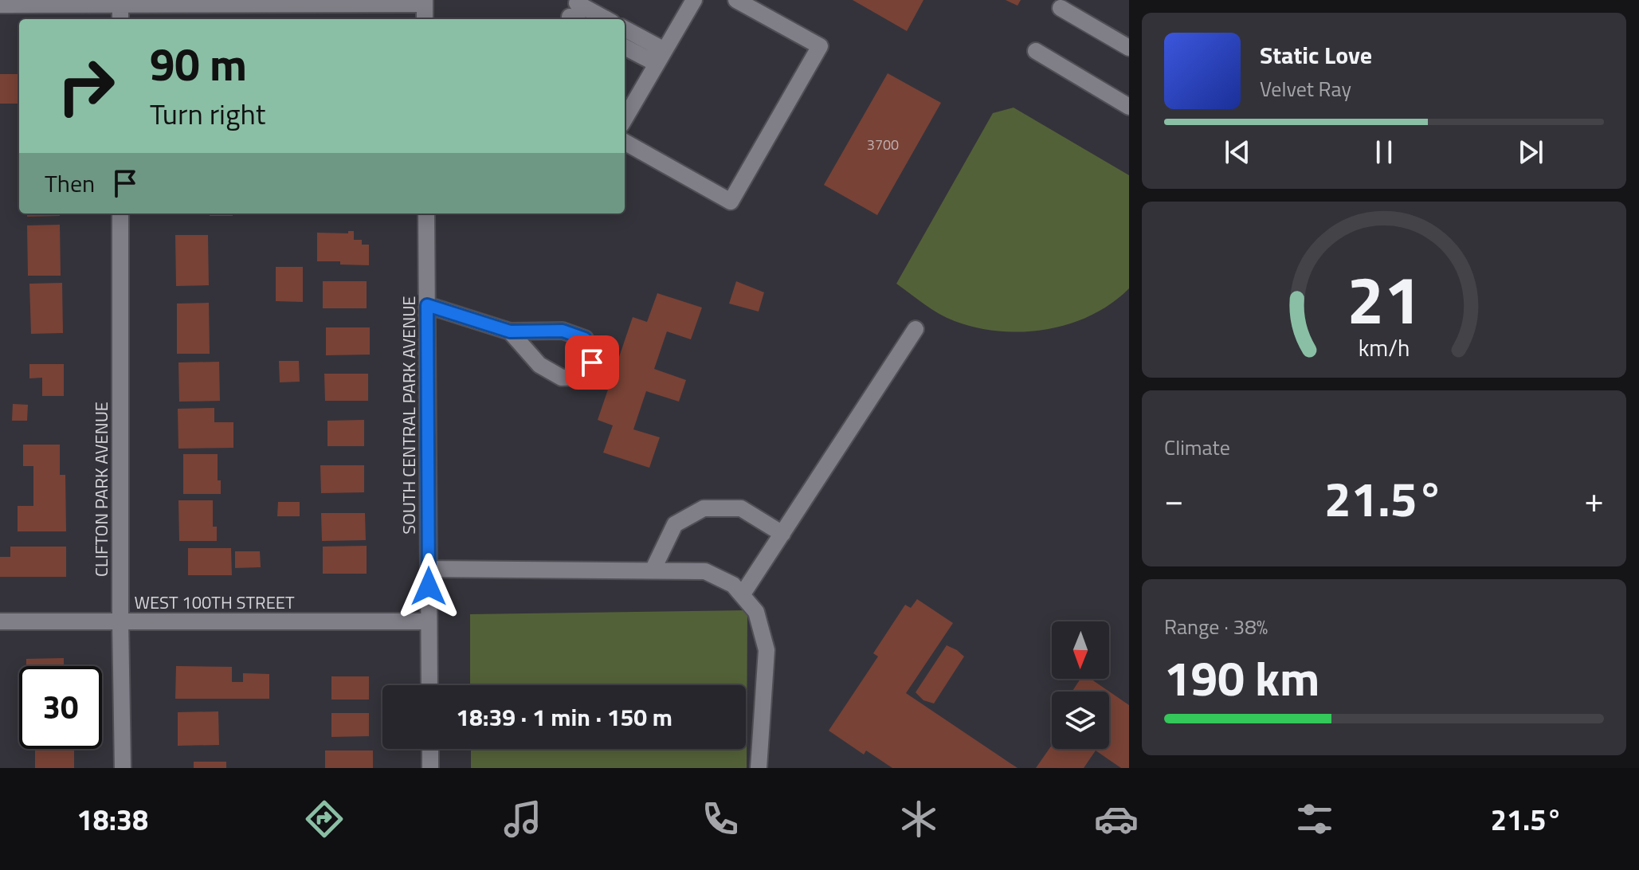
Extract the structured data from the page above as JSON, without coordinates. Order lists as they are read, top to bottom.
{
  "streets": {
    "street": ["SOUTH CENTRAL PARK AVENUE", "CLIFTON PARK AVENUE", "WEST 100TH STREET"]
  },
  "crossings": [
    ["SOUTH CENTRAL PARK AVENUE", "WEST 100TH STREET"],
    ["CLIFTON PARK AVENUE", "WEST 100TH STREET"]
  ],
  "house_numbers": ["3700"],
  "north": "bottom",
  "page": {
    "turn": ["90 m", "Turn right"],
    "song": ["Static Love", "Velvet Ray"],
    "then": "Then",
    "tile": [
      "Climate",
      ["Range · 38%", "190 km"]
    ],
    "heat": ["−", "21.5°", "+"],
    "limit": "30",
    "trip": "18:39 · 1 min · 150 m",
    "tabs": ["18:38", "21.5°"],
    "gauge": ["21", "km/h"]
  }
}
